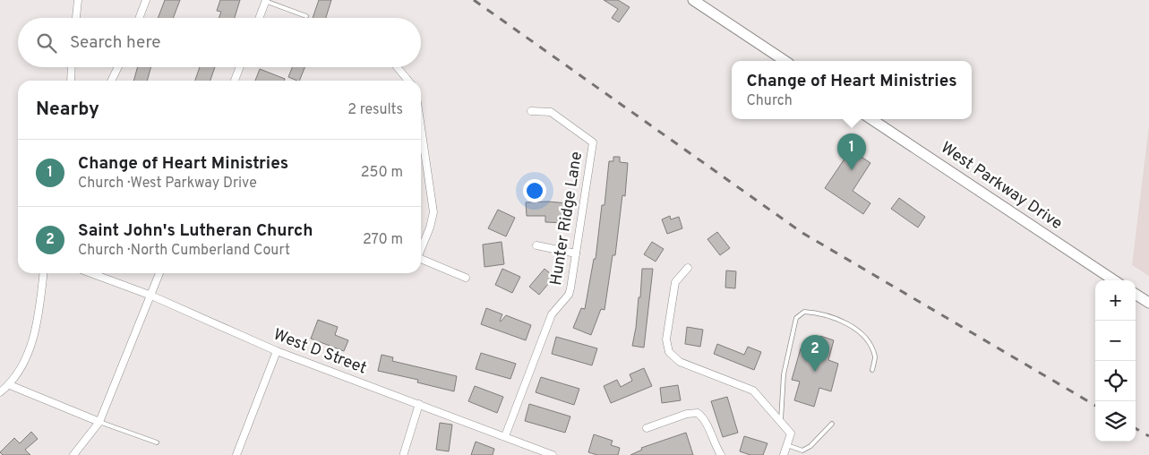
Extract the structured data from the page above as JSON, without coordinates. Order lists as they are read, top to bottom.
{
  "streets": {
    "main road": ["West Parkway Drive"],
    "street": ["Hunter Ridge Lane", "West D Street"]
  },
  "crossings": [
    ["Hunter Ridge Lane", "West D Street"]
  ],
  "page": {
    "search": "Search here",
    "popup": ["Change of Heart Ministries", "Church"],
    "heading": ["Nearby", "2 results"],
    "pins": ["1", "2"],
    "list": [
      {
        "mark": "1",
        "name": "Change of Heart Ministries",
        "note": "Church · West Parkway Drive",
        "value": "250 m"
      },
      {
        "mark": "2",
        "name": "Saint John's Lutheran Church",
        "note": "Church · North Cumberland Court",
        "value": "270 m"
      }
    ],
    "map_buttons": ["+", "−"]
  }
}
